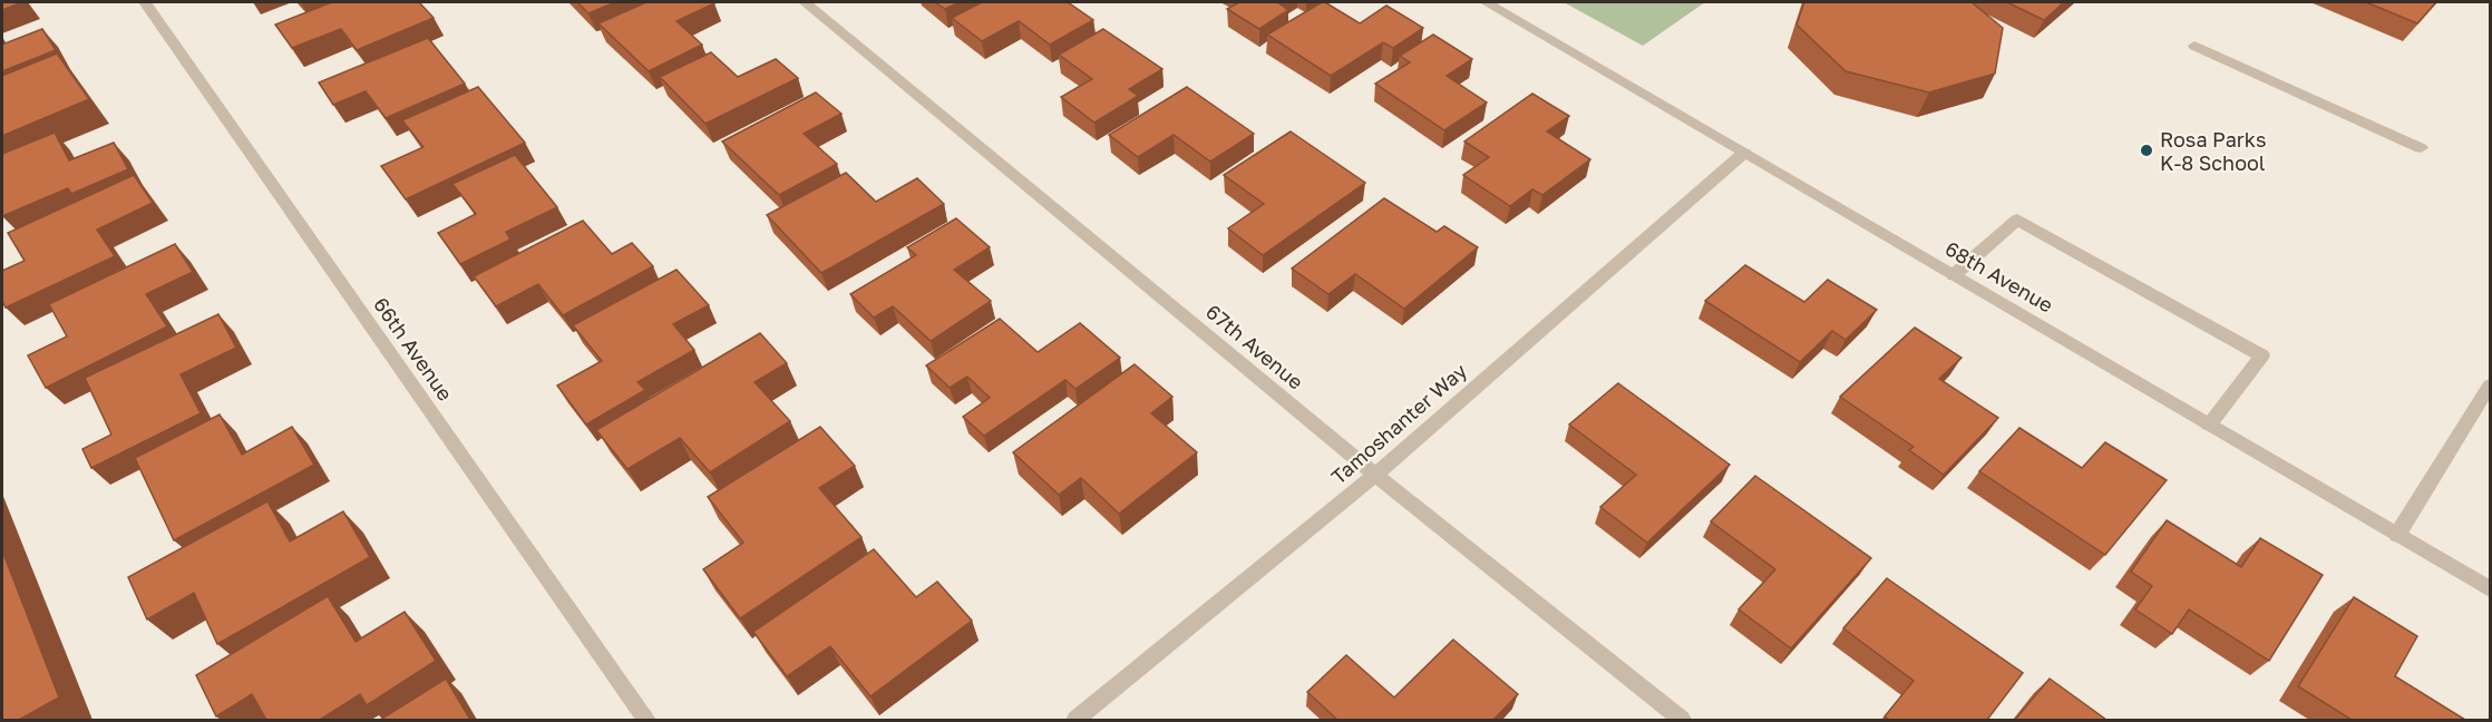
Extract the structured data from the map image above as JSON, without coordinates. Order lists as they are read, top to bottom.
{
  "streets": {
    "street": [
      "68th Avenue",
      "67th Avenue",
      "66th Avenue",
      "Tamoshanter Way"
    ]
  },
  "crossings": [
    ["68th Avenue", "Tamoshanter Way"],
    ["67th Avenue", "Tamoshanter Way"]
  ],
  "places": ["Rosa Parks K-8 School"]
}
